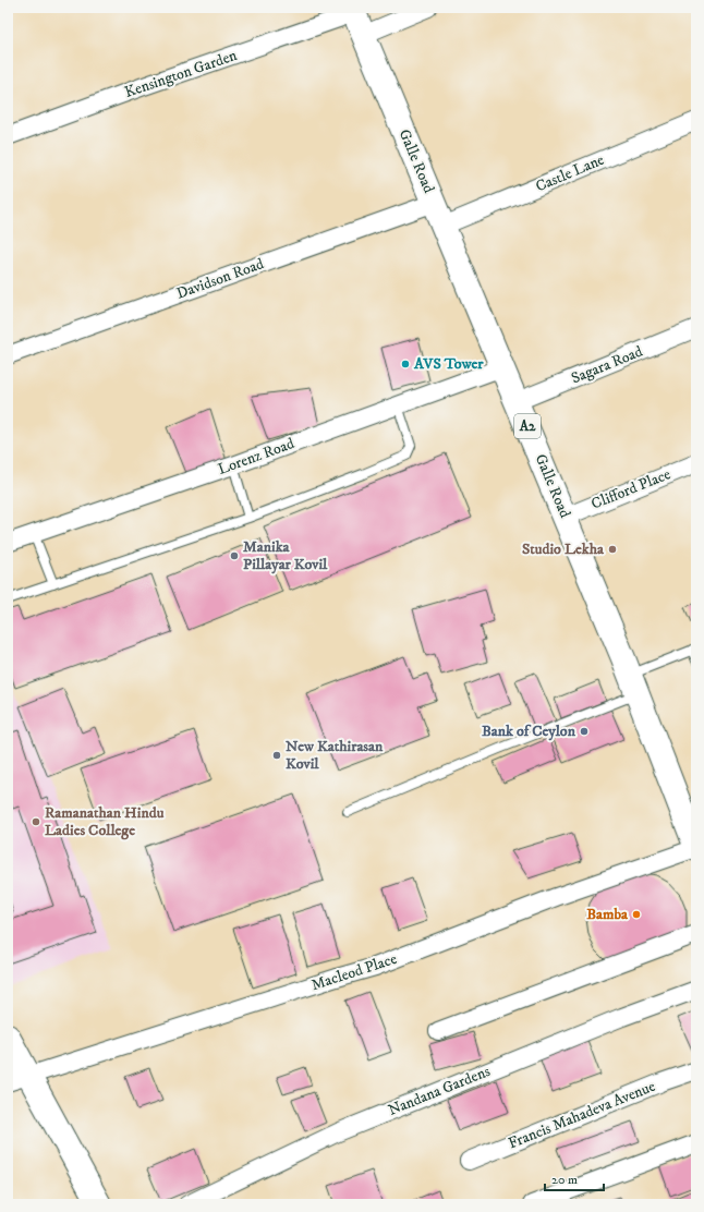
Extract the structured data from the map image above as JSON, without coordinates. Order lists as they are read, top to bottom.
{
  "streets": {
    "highway": ["Galle Road", "A2"],
    "street": [
      "Kensington Garden",
      "Castle Lane",
      "Davidson Road",
      "Sagara Road",
      "Lorenz Road",
      "Clifford Place",
      "Macleod Place",
      "Nandana Gardens",
      "Francis Mahadeva Avenue"
    ]
  },
  "crossings": [
    ["Kensington Garden", "Galle Road"],
    ["Galle Road", "Castle Lane"],
    ["Galle Road", "Davidson Road"],
    ["Galle Road", "Sagara Road"],
    ["Galle Road", "Lorenz Road"],
    ["Galle Road", "Clifford Place"],
    ["Galle Road", "Macleod Place"]
  ],
  "places": [
    "AVS Tower",
    "Studio Lekha",
    "Manika Pillayar Kovil",
    "Bank of Ceylon",
    "New Kathirasan Kovil",
    "Ramanathan Hindu Ladies College",
    "Bamba"
  ],
  "scale_bar": "20 m"
}
